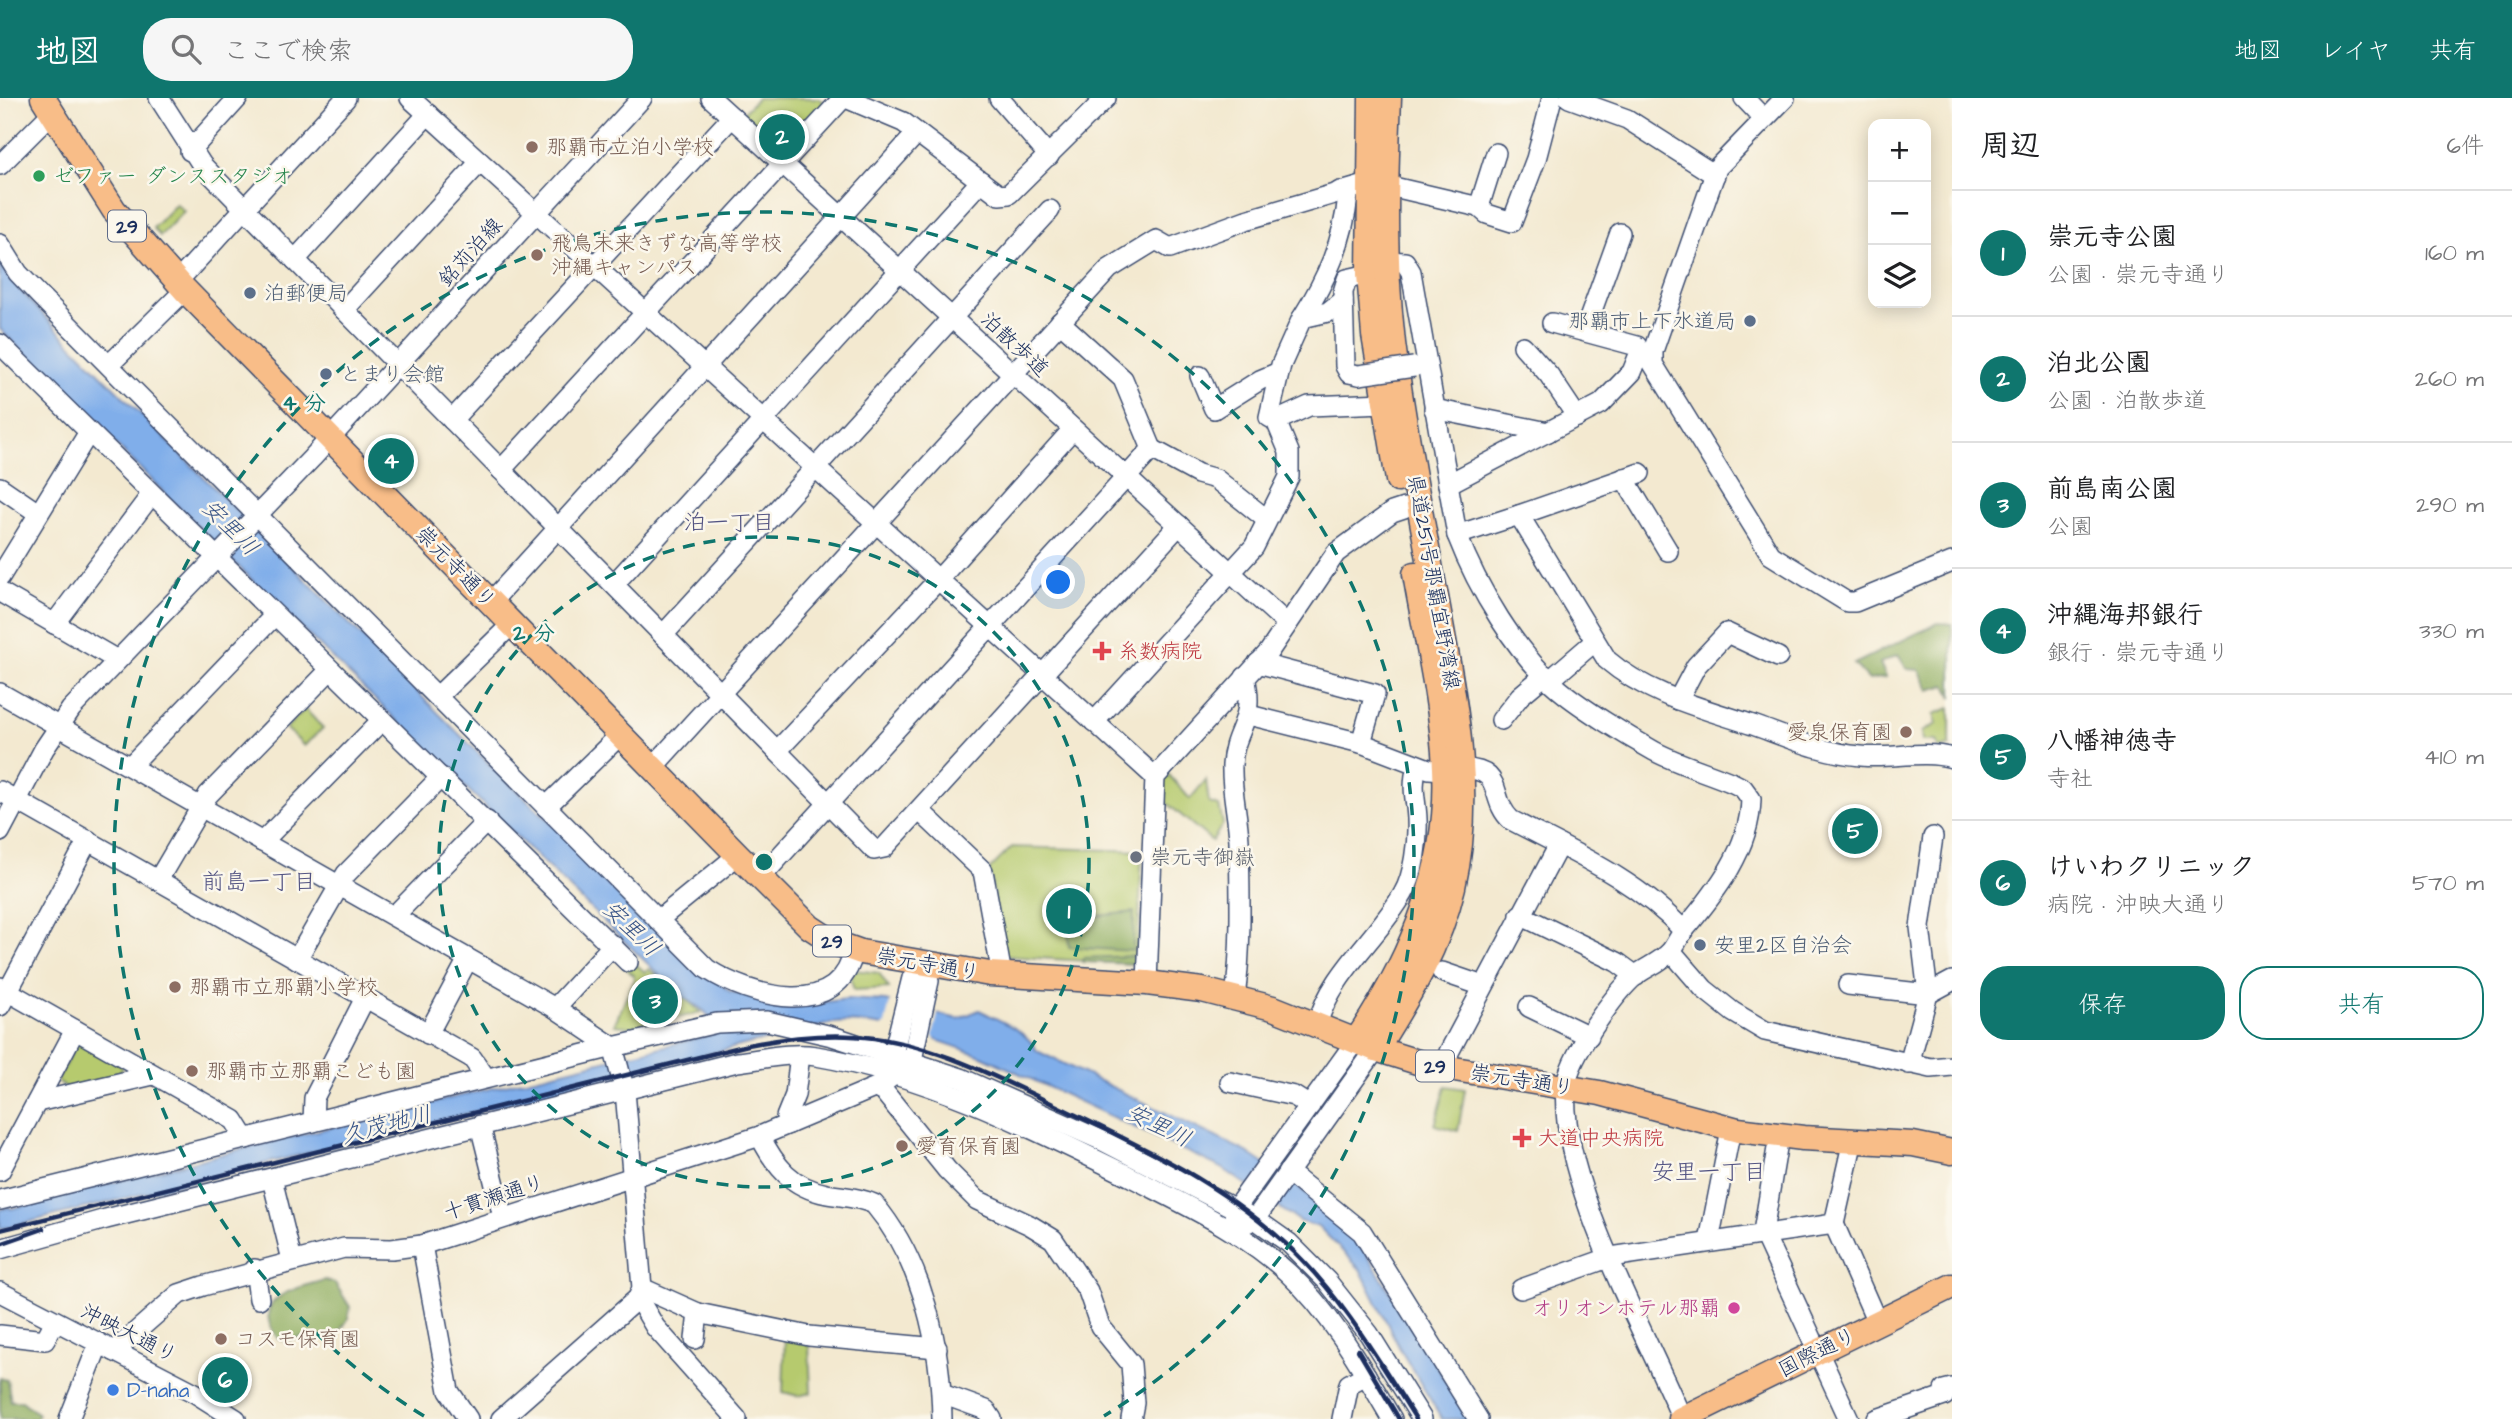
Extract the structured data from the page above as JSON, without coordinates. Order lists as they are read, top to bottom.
{
  "streets": {
    "main road": [
      "29",
      "崇元寺通り",
      "県道251号那覇宜野湾線",
      "国際通り"
    ],
    "street": [
      "銘苅泊線",
      "泊散歩道",
      "十貫瀬通り",
      "沖映大通り"
    ]
  },
  "crossings": [
    ["銘苅泊線", "崇元寺通り"],
    ["崇元寺通り", "県道251号那覇宜野湾線"],
    ["十貫瀬通り", "沖映大通り"]
  ],
  "districts": ["泊一丁目", "前島一丁目", "安里一丁目"],
  "water": ["安里川", "久茂地川"],
  "places": {
    "other": [
      "那覇市立泊小学校",
      "ゼファー ダンススタジオ",
      "飛鳥未来きずな高等学校 沖縄キャンパス",
      "泊郵便局",
      "那覇市上下水道局",
      "とまり会館",
      "愛泉保育園",
      "崇元寺御嶽",
      "安里2区自治会",
      "那覇市立那覇小学校",
      "那覇市立那覇こども園",
      "愛育保育園",
      "オリオンホテル那覇",
      "コスモ保育園",
      "D-naha"
    ],
    "health": ["糸数病院", "大道中央病院"]
  },
  "page": {
    "header": "地図",
    "search": "ここで検索",
    "nav": ["地図", "レイヤ", "共有"],
    "heading": ["周辺", "6件"],
    "pins": [
      "2",
      "4",
      "5",
      "1",
      "3",
      "6"
    ],
    "map_buttons": ["+", "−"],
    "list": [
      {
        "mark": "1",
        "name": "崇元寺公園",
        "note": "公園 · 崇元寺通り",
        "value": "160 m"
      },
      {
        "mark": "2",
        "name": "泊北公園",
        "note": "公園 · 泊散歩道",
        "value": "260 m"
      },
      {
        "mark": "3",
        "name": "前島南公園",
        "note": "公園",
        "value": "290 m"
      },
      {
        "mark": "4",
        "name": "沖縄海邦銀行",
        "note": "銀行 · 崇元寺通り",
        "value": "330 m"
      },
      {
        "mark": "5",
        "name": "八幡神徳寺",
        "note": "寺社",
        "value": "410 m"
      },
      {
        "mark": "6",
        "name": "けいわクリニック",
        "note": "病院 · 沖映大通り",
        "value": "570 m"
      }
    ],
    "buttons": ["保存", "共有"]
  },
  "rings": ["4 分", "2 分"]
}
